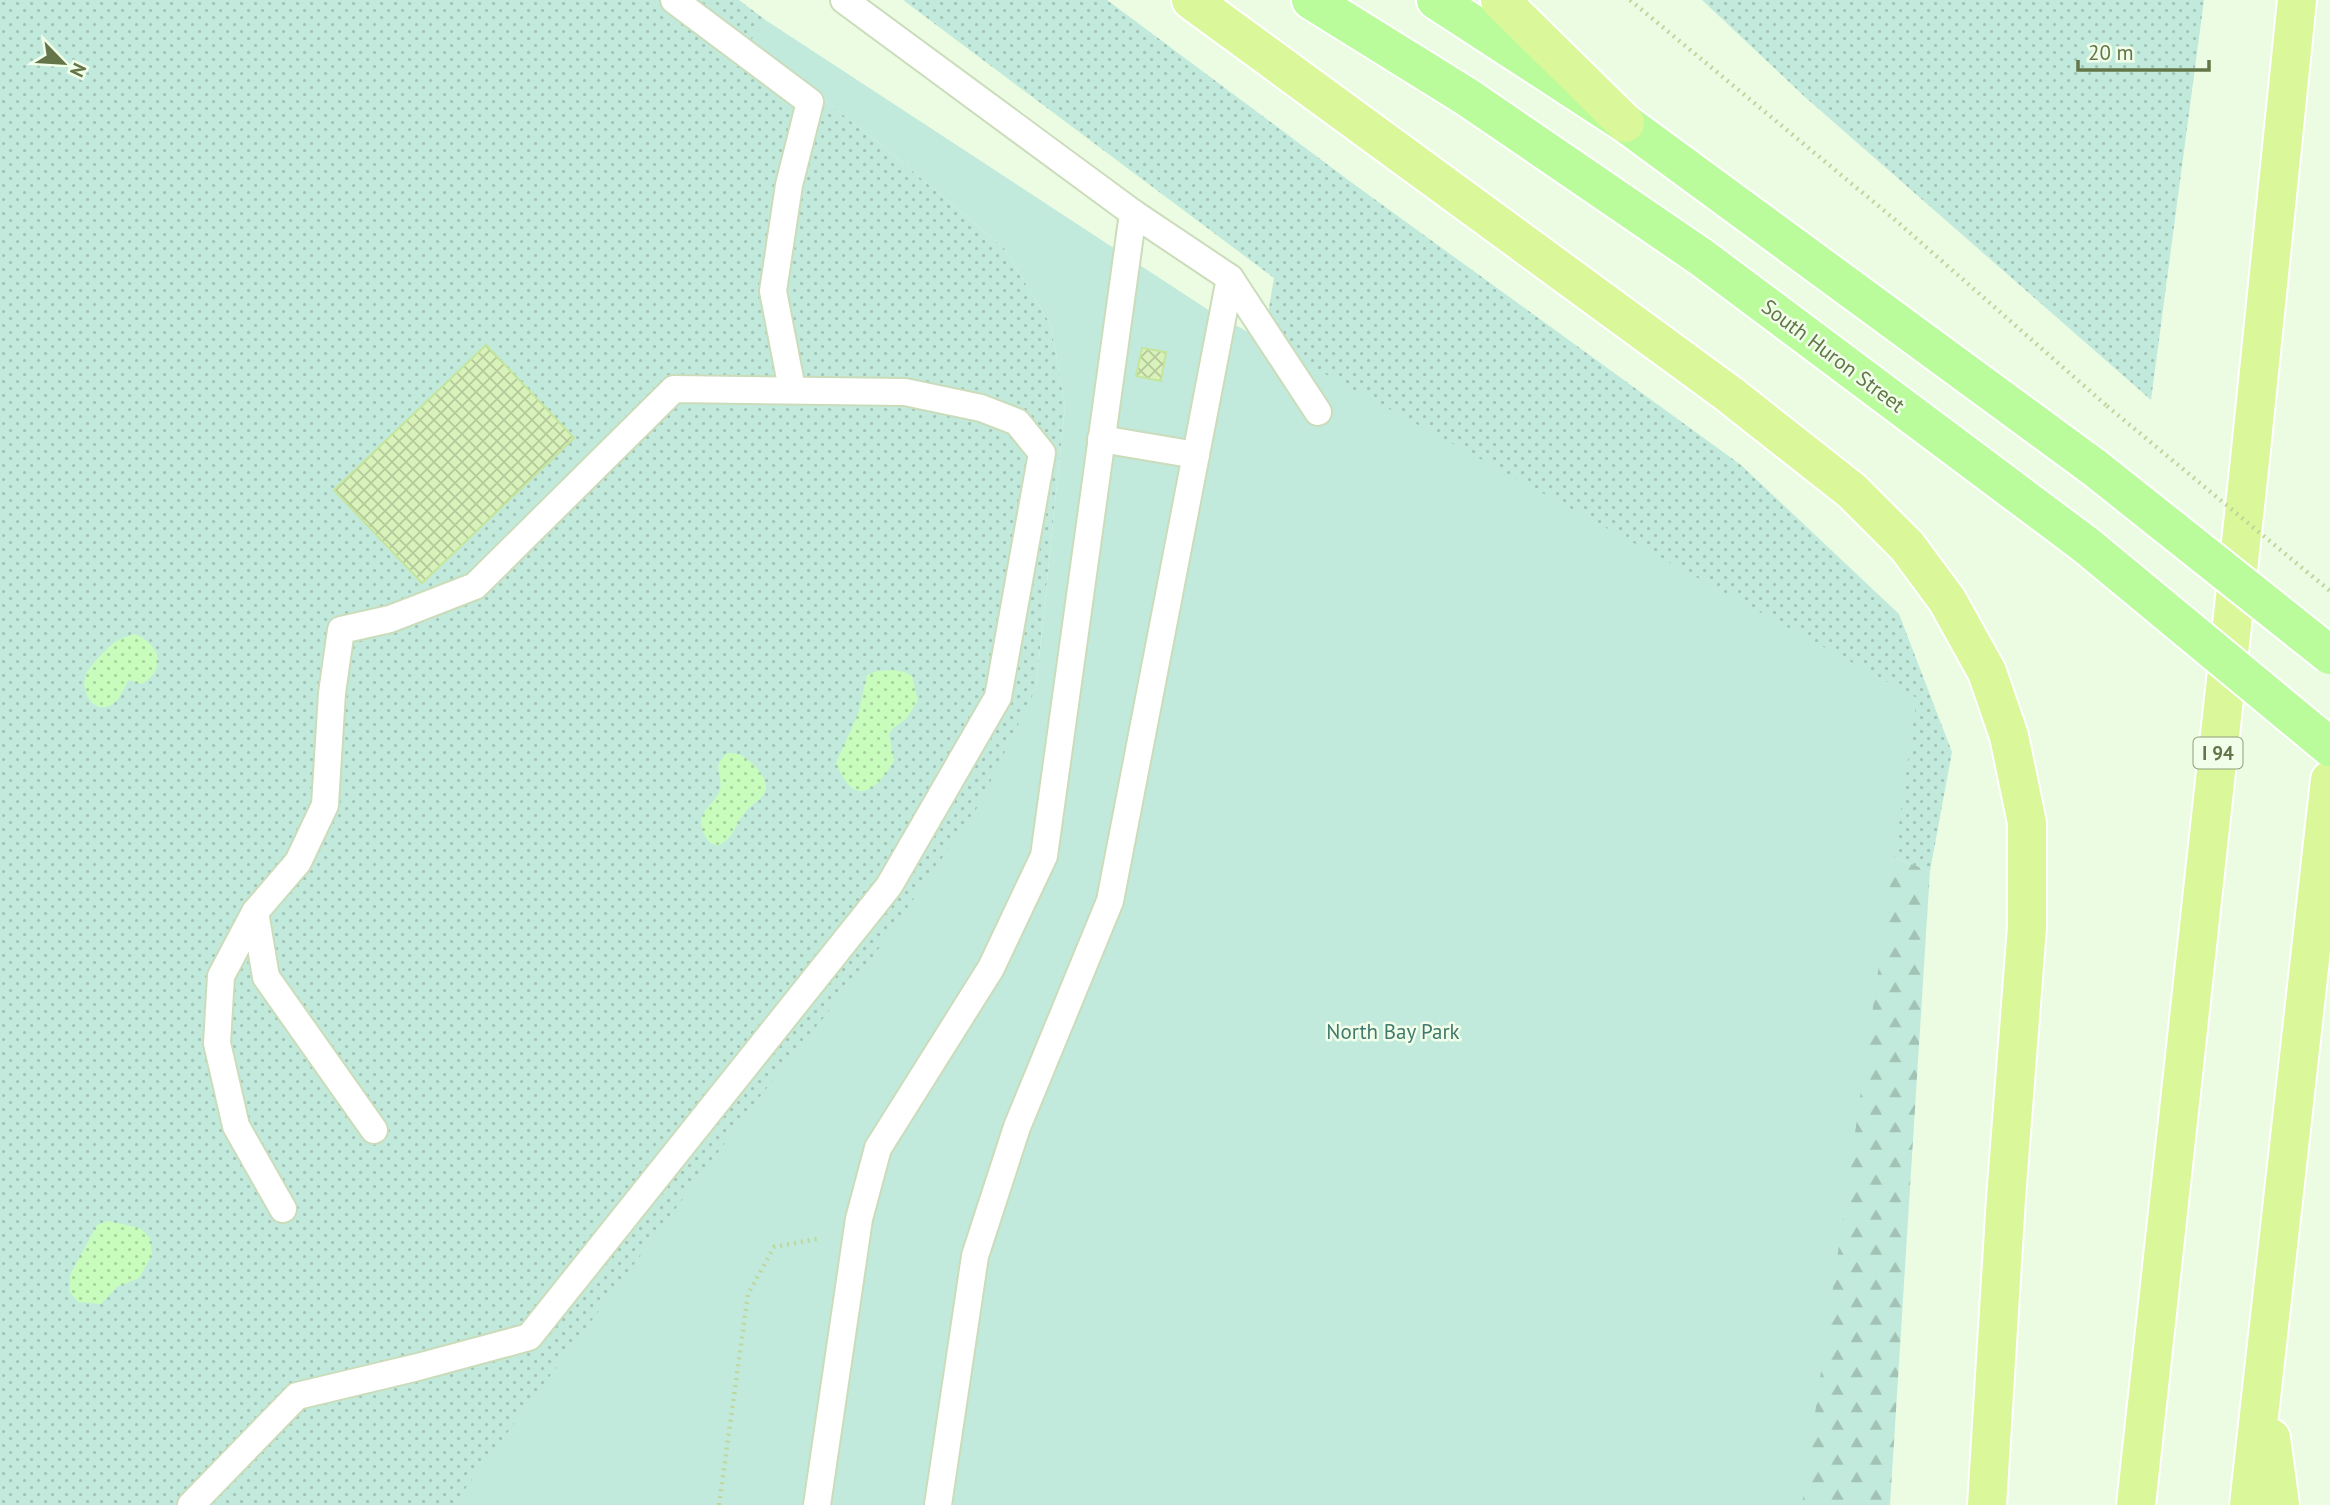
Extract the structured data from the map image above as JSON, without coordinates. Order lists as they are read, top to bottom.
{
  "streets": {
    "highway": ["I 94"],
    "main road": ["South Huron Street"]
  },
  "parks": ["North Bay Park"],
  "scale_bar": "20 m",
  "north": "bottom right"
}
